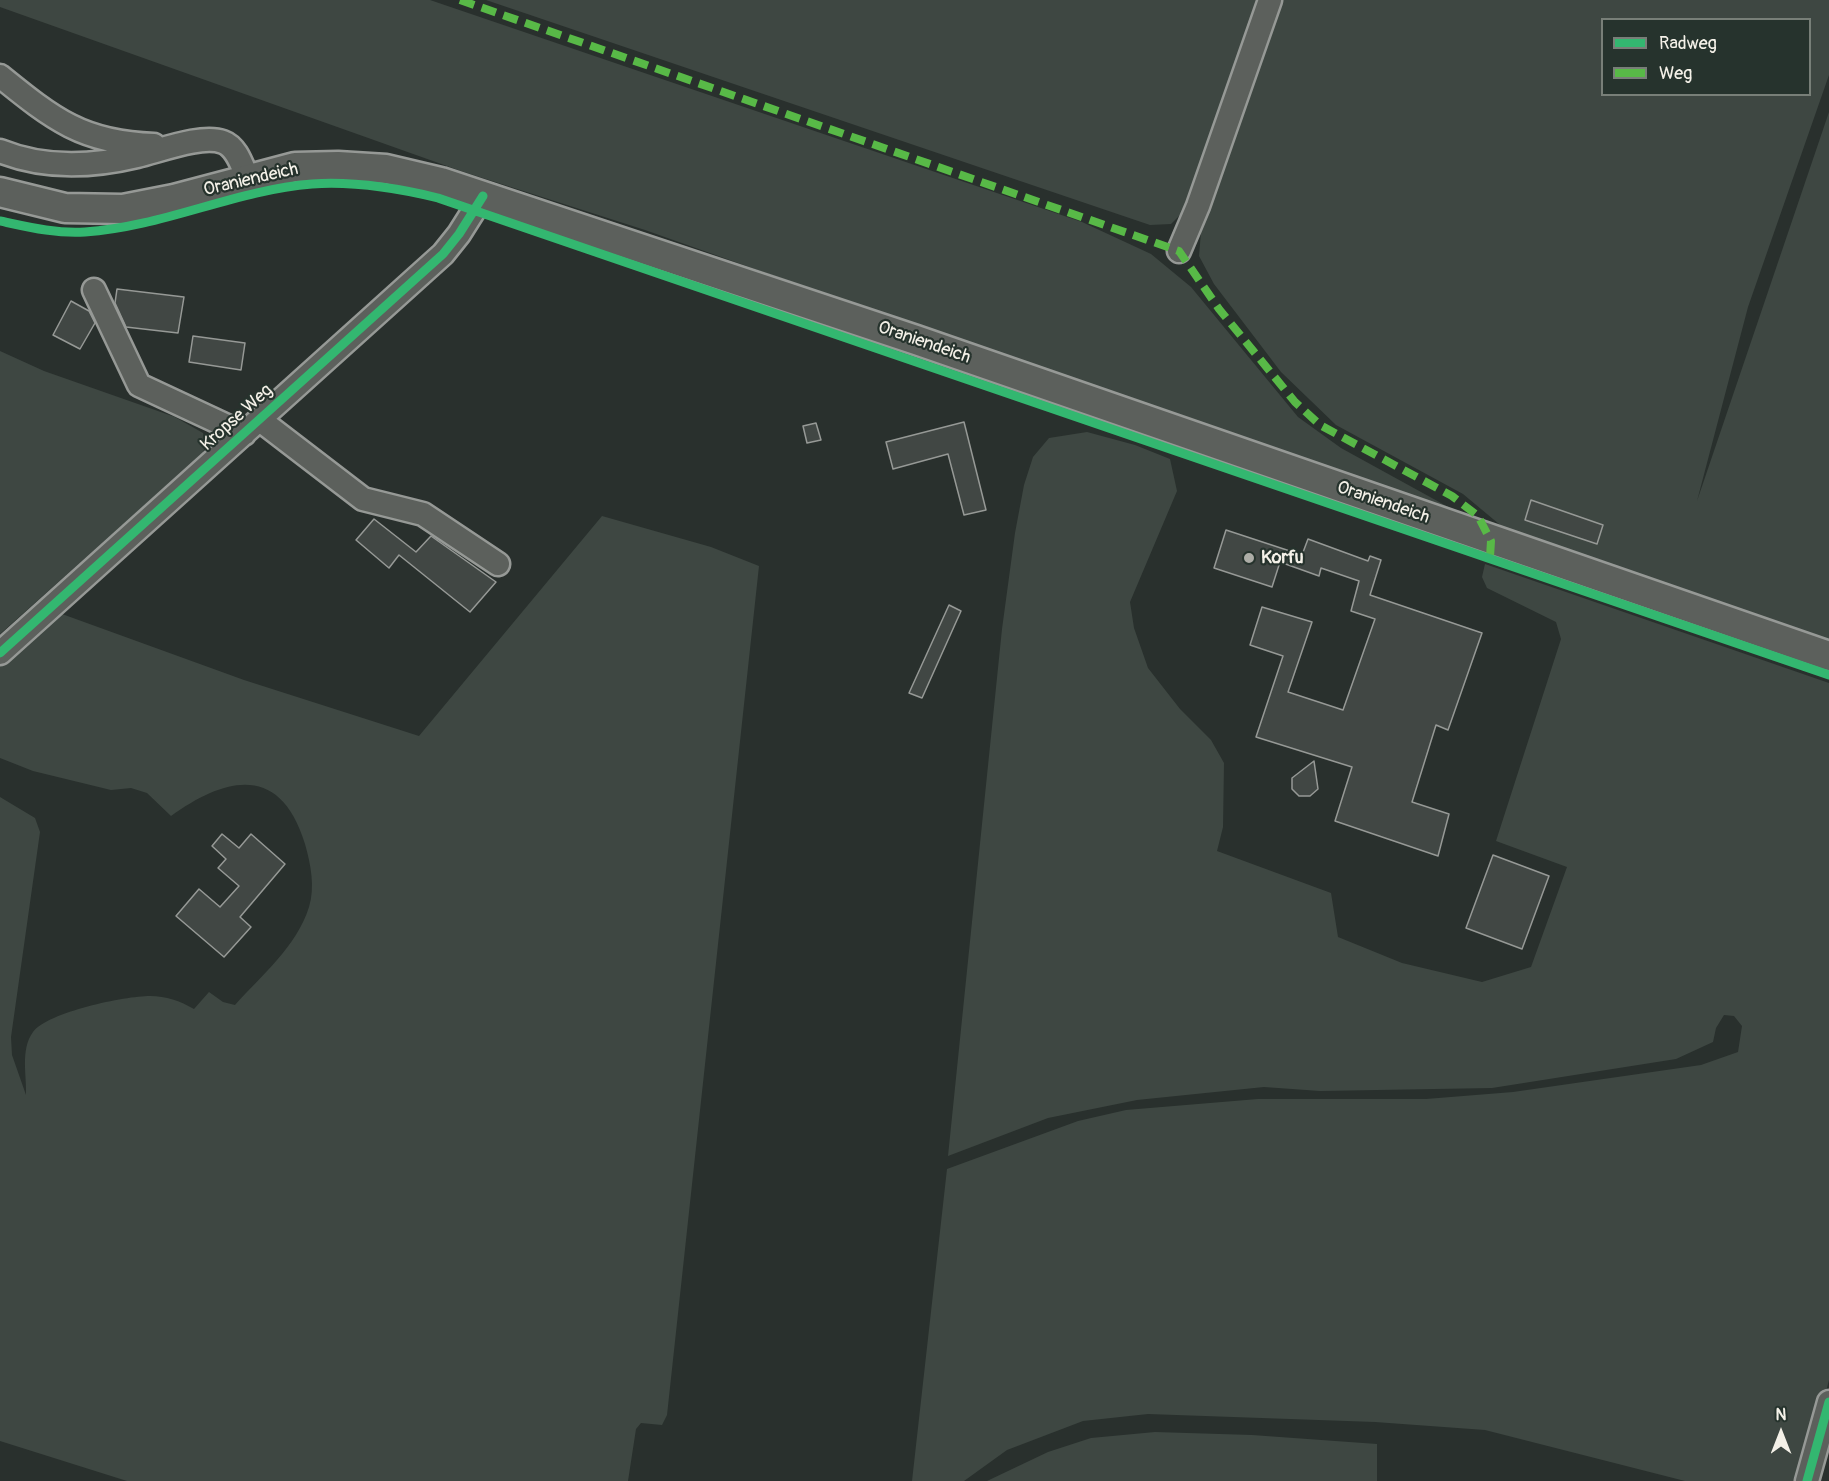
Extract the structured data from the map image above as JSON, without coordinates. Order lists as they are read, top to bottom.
{
  "streets": {
    "main road": ["Oraniendeich"],
    "street": ["Kropse Weg"]
  },
  "crossings": [
    ["Oraniendeich", "Kropse Weg"]
  ],
  "places": ["Korfu"],
  "legend": ["Radweg", "Weg"],
  "north": "top"
}
